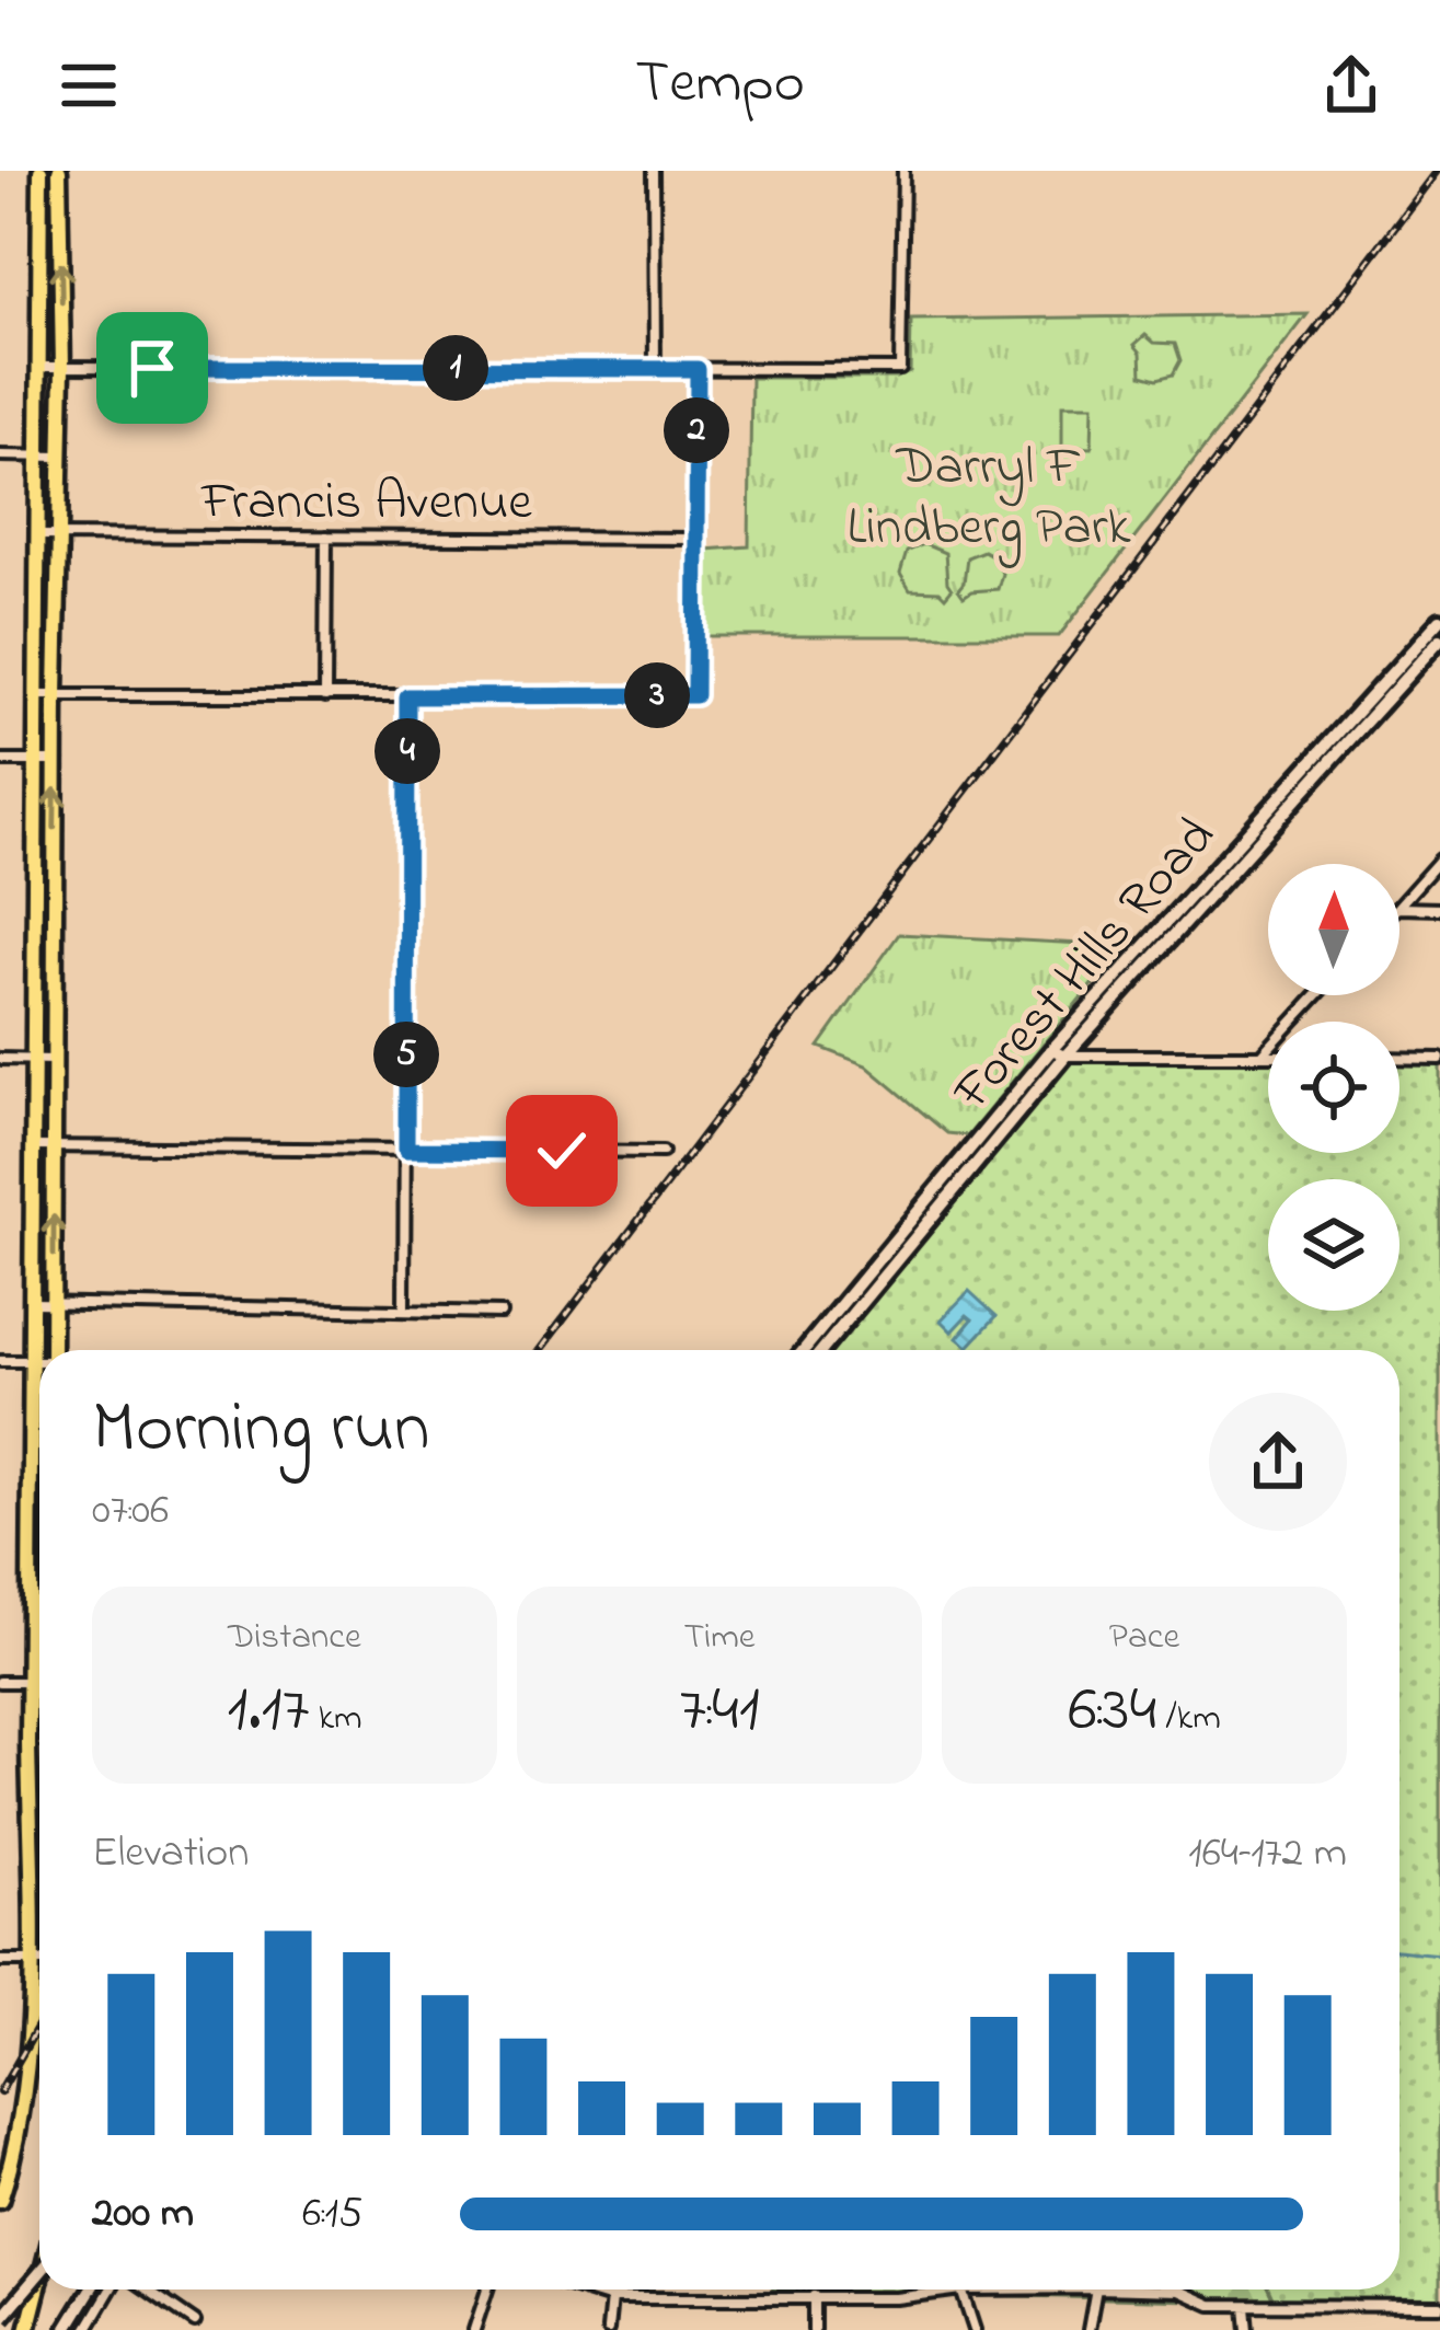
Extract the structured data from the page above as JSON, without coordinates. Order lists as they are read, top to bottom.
{
  "streets": {
    "street": ["Francis Avenue", "Forest Hills Road"]
  },
  "parks": ["Darryl F Lindberg Park"],
  "north": "top",
  "page": {
    "header": "Tempo",
    "pins": [
      "1",
      "2",
      "3",
      "4",
      "5"
    ],
    "heading": ["Morning run", "07:06"],
    "stats": [
      ["Distance", "1.17 km"],
      ["Time", "7:41"],
      ["Pace", "6:34 /km"]
    ],
    "chart": ["Elevation", "164–172 m"],
    "list": [
      {
        "name": "200 m",
        "note": "6:15"
      }
    ]
  }
}
